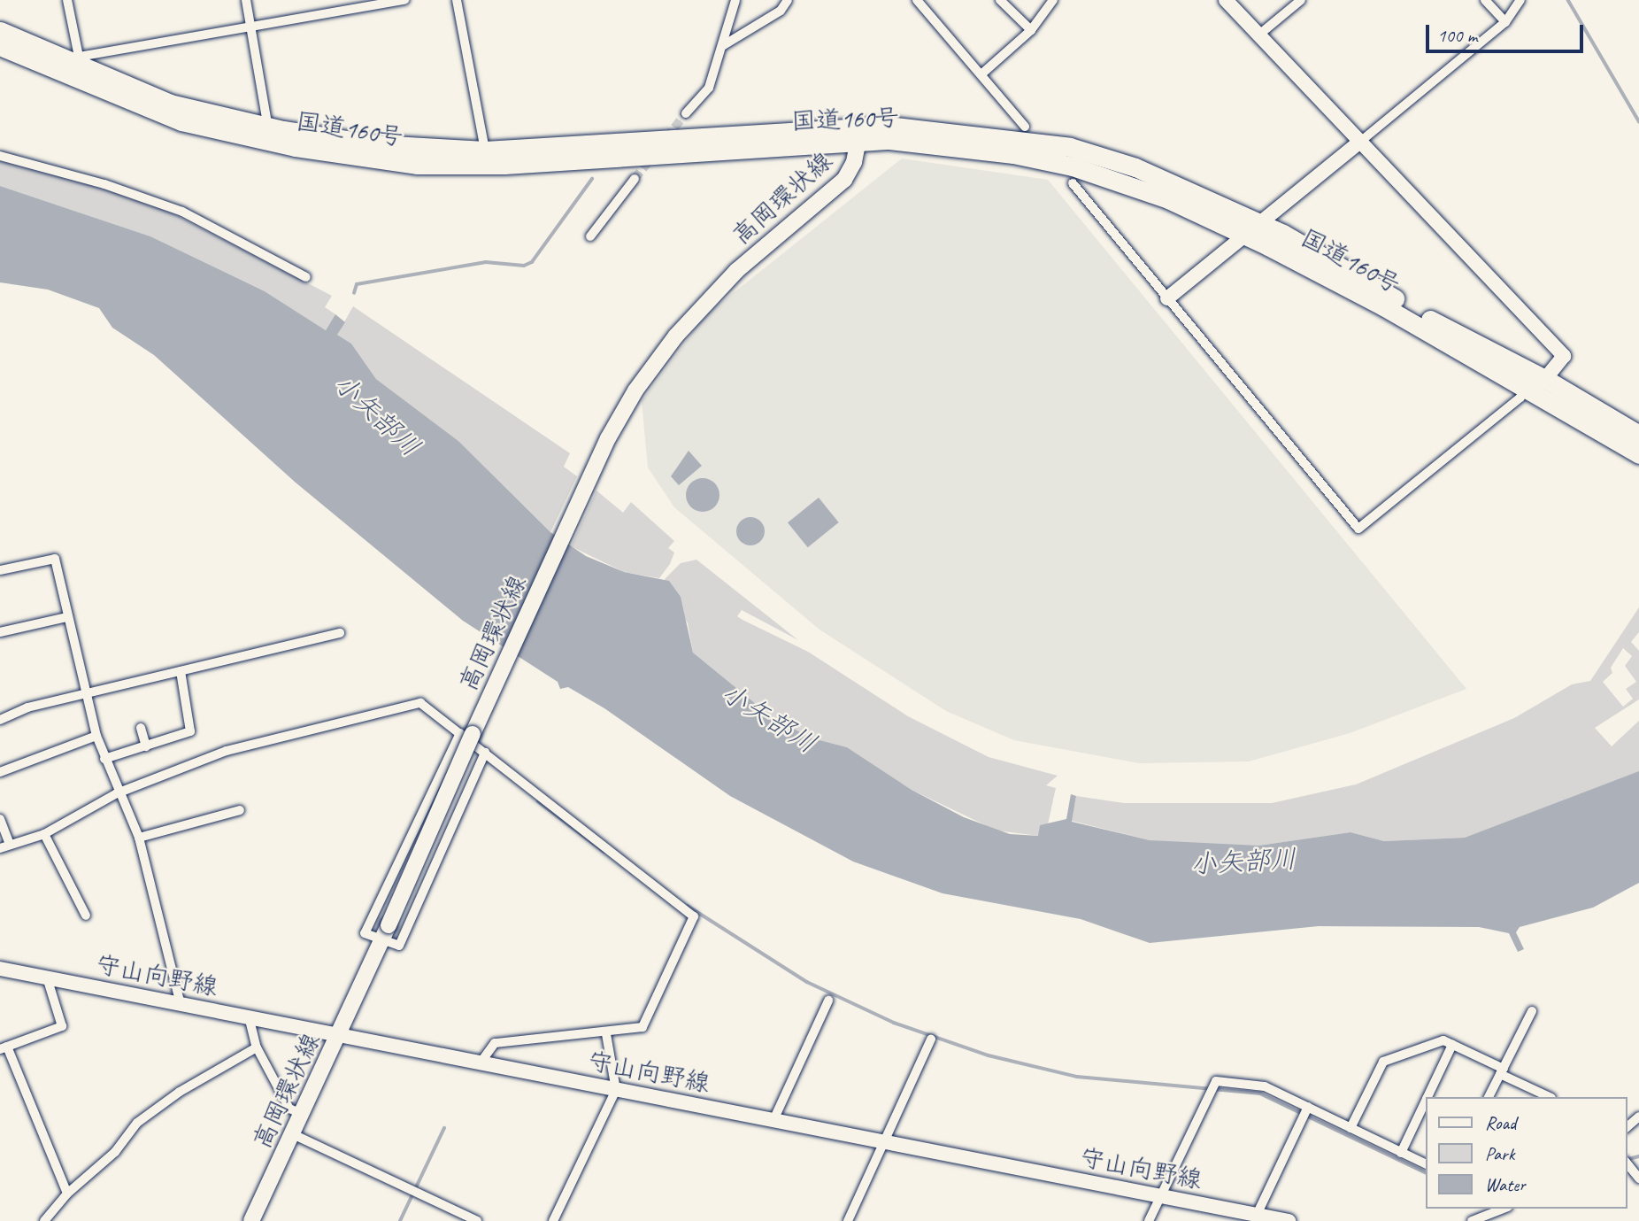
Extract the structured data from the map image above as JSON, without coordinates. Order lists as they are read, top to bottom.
{
  "streets": {
    "highway": ["国道160号"],
    "main road": ["高岡環状線", "守山向野線"]
  },
  "crossings": [
    ["国道160号", "高岡環状線"],
    ["高岡環状線", "守山向野線"]
  ],
  "water": ["小矢部川"],
  "legend": ["Road", "Park", "Water"],
  "scale_bar": "100 m"
}
